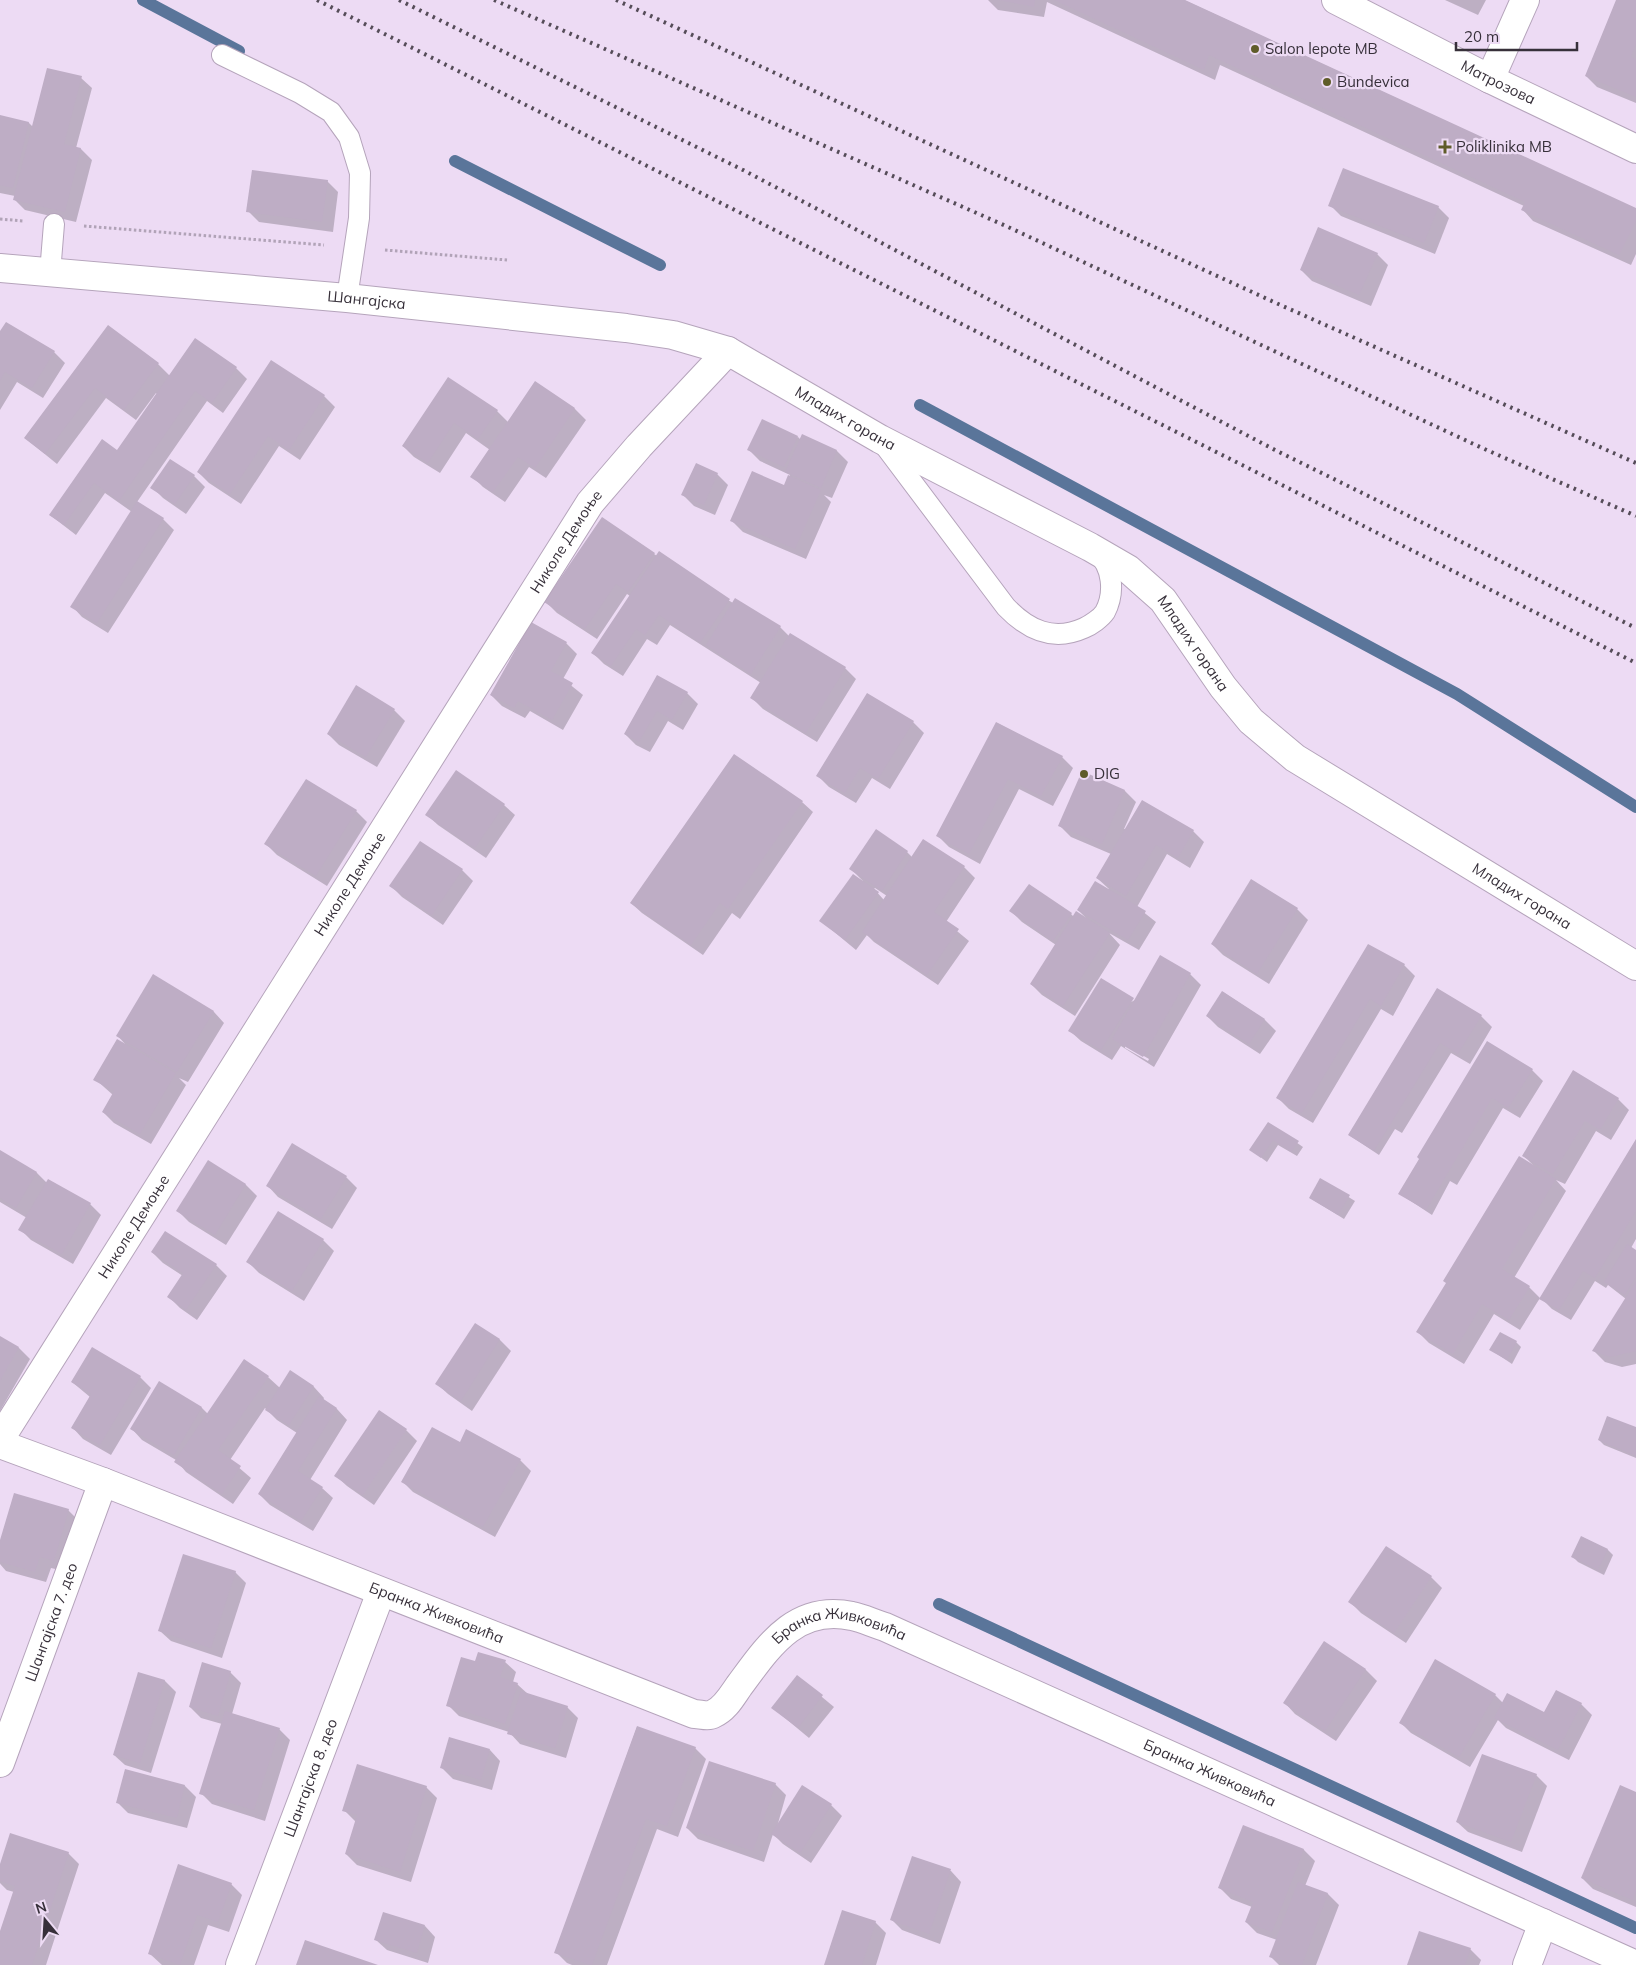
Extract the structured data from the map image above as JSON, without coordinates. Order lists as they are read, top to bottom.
{
  "streets": {
    "street": [
      "Матрозова",
      "Шангајска",
      "Младих горана",
      "Николе Демоње",
      "Бранка Живковића",
      "Шангајска 7. део",
      "Шангајска 8. део"
    ]
  },
  "crossings": [
    ["Шангајска", "Младих горана"],
    ["Шангајска", "Николе Демоње"],
    ["Младих горана", "Николе Демоње"],
    ["Бранка Живковића", "Шангајска 7. део"],
    ["Бранка Живковића", "Шангајска 8. део"]
  ],
  "places": {
    "other": ["Salon lepote MB", "Bundevica", "DIG"],
    "health": ["Poliklinika MB"]
  },
  "scale_bar": "20 m",
  "north": "top"
}
